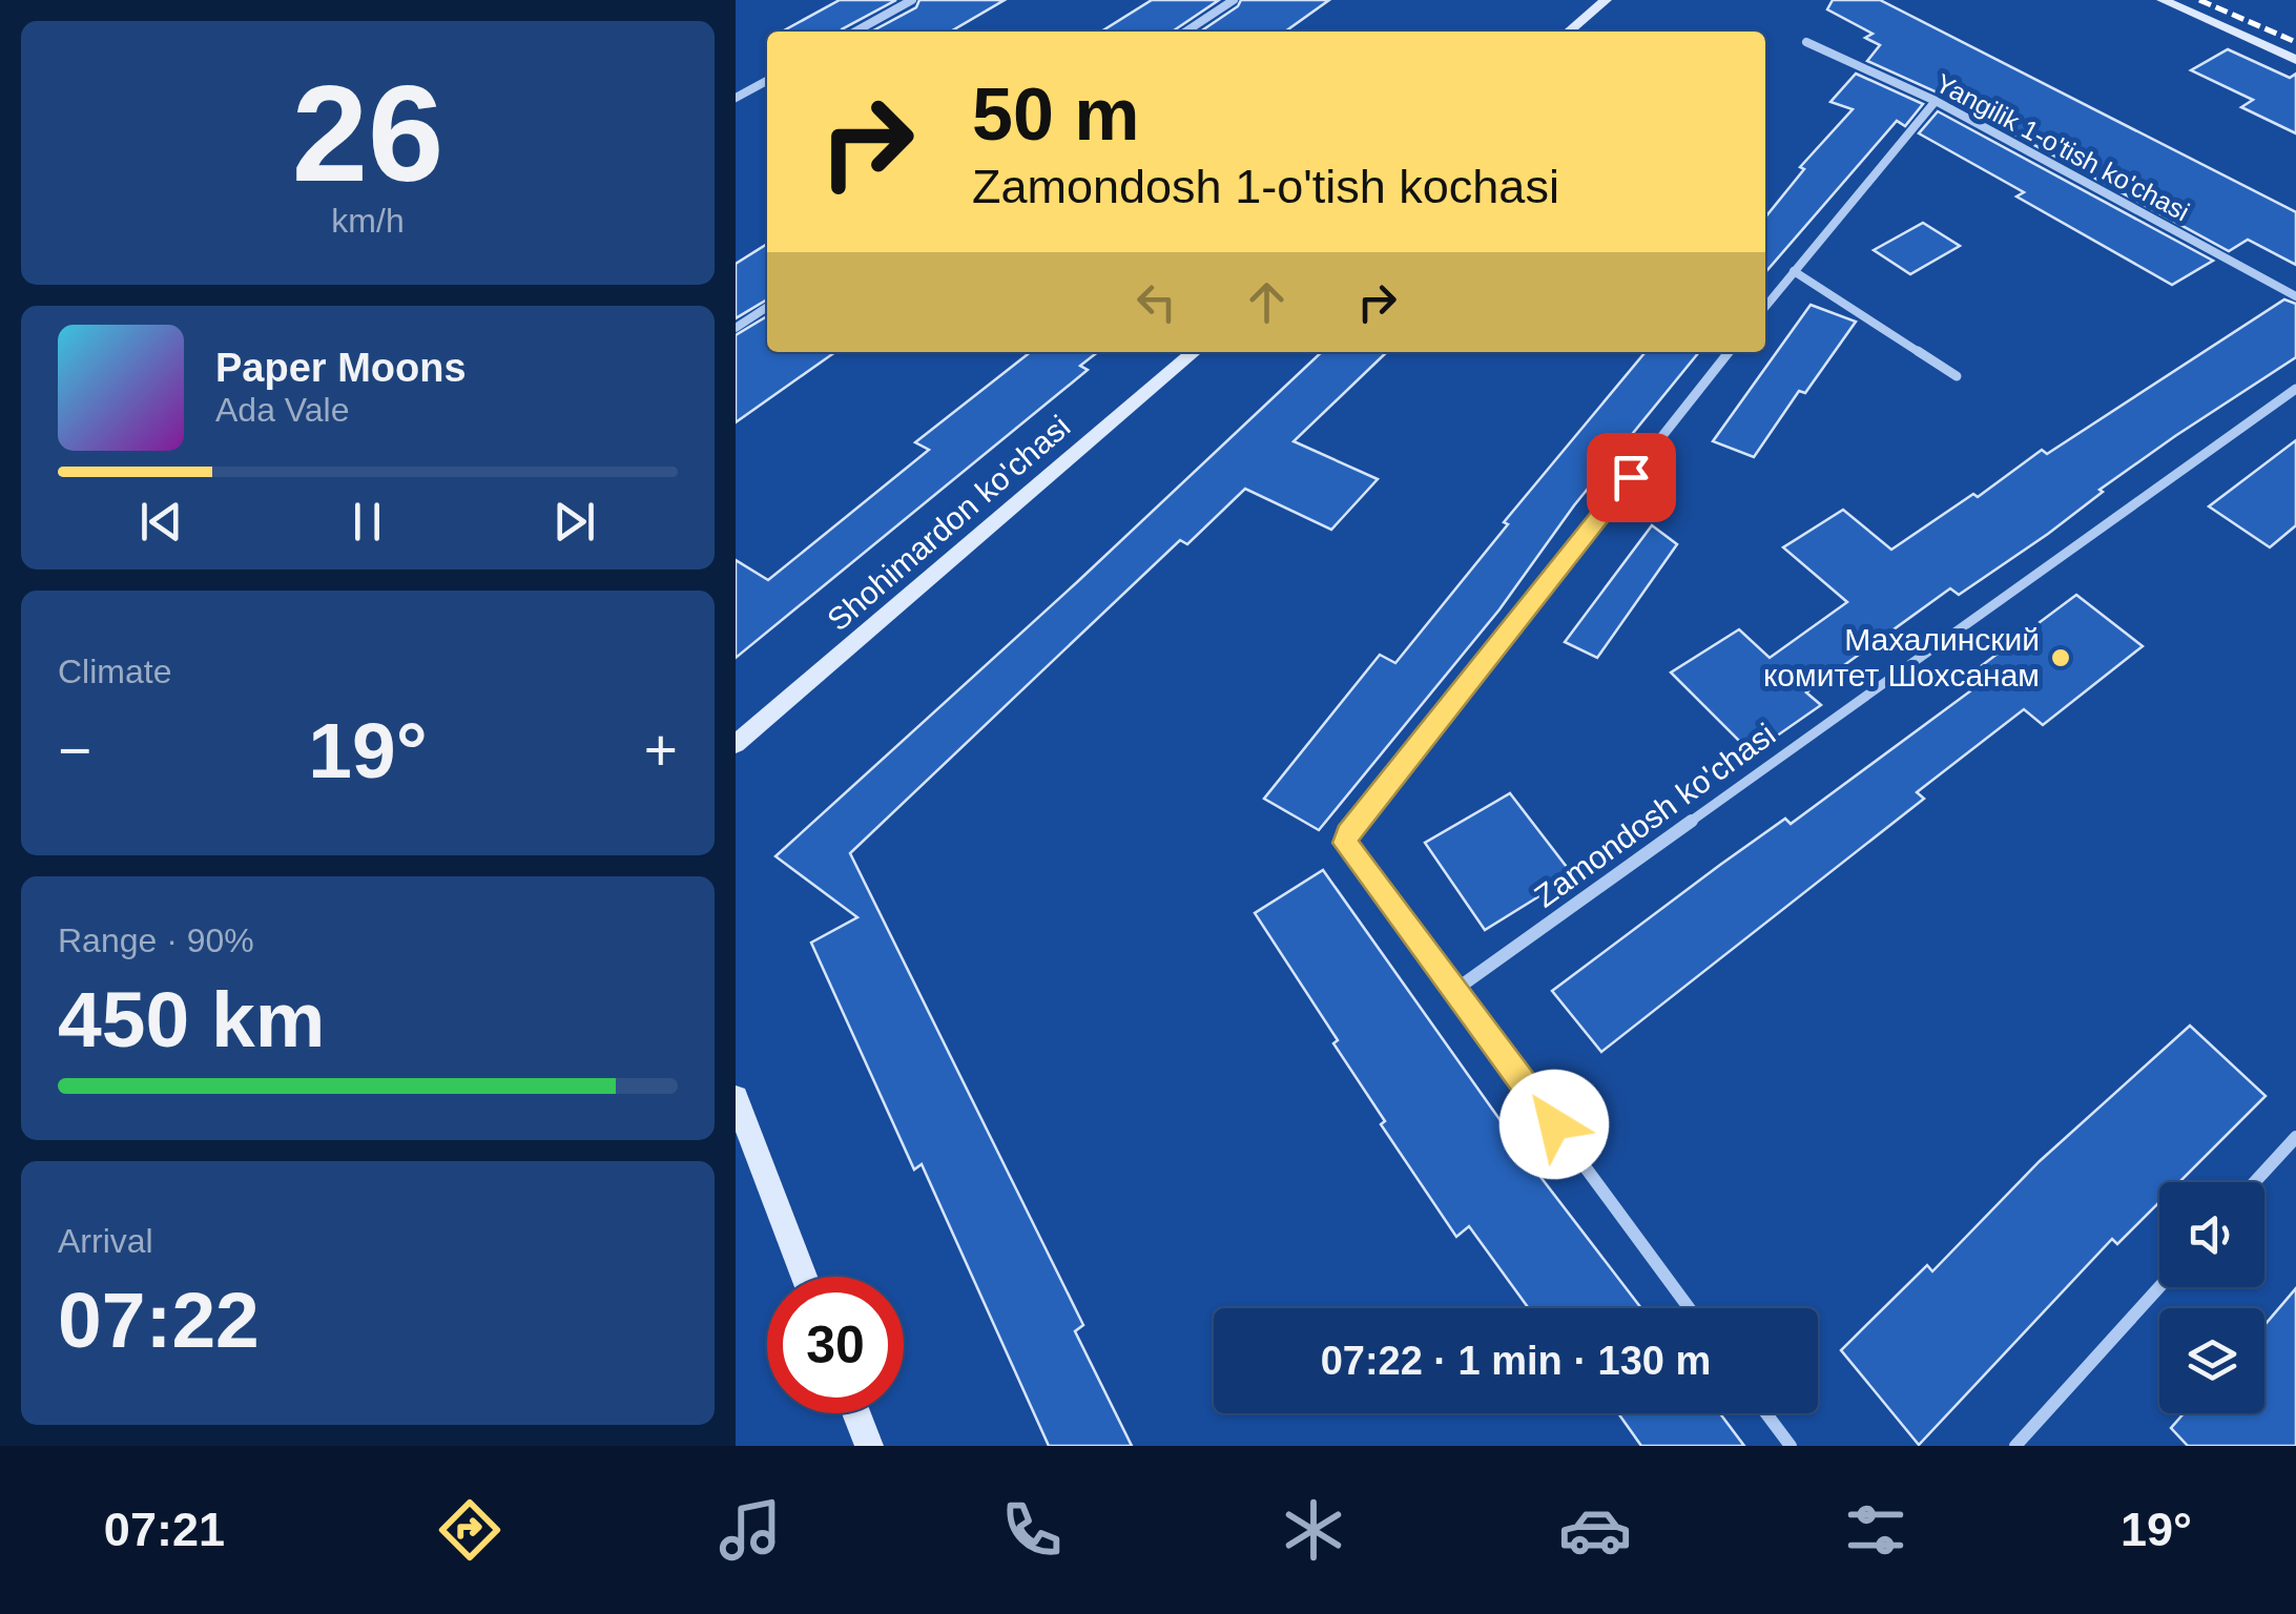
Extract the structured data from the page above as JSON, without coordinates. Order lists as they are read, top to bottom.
{
  "streets": {
    "main road": ["Shohimardon ko'chasi"],
    "street": ["Yangilik 1-o'tish ko'chasi", "Zamondosh ko'chasi"]
  },
  "places": ["Махалинский комитет Шохcанам"],
  "page": {
    "tile": [
      ["26", "km/h"],
      "Climate",
      ["Range · 90%", "450 km"],
      ["Arrival", "07:22"]
    ],
    "turn": ["50 m", "Zamondosh 1-o'tish kochasi"],
    "song": ["Paper Moons", "Ada Vale"],
    "heat": ["−", "19°", "+"],
    "limit": "30",
    "trip": "07:22 · 1 min · 130 m",
    "tabs": ["07:21", "19°"]
  }
}
